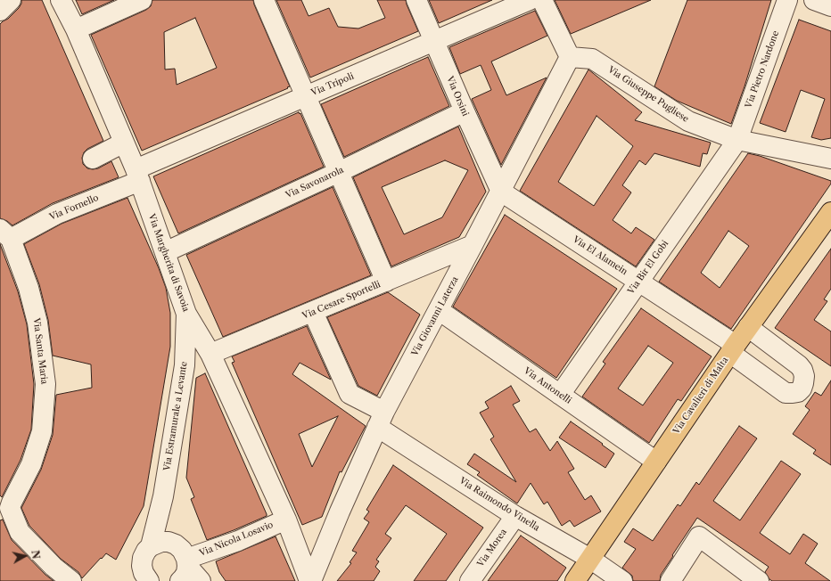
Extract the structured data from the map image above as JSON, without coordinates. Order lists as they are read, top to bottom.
{
  "streets": {
    "main road": ["Via Cavalieri di Malta"],
    "street": [
      "Via Pietro Nardone",
      "Via Tripoli",
      "Via Giuseppe Pugliese",
      "Via Orsini",
      "Via Savonarola",
      "Via Fornello",
      "Via El Alamein",
      "Via Margherita di Savoia",
      "Via Bir El Gobi",
      "Via Cesare Sportelli",
      "Via Giovanni Laterza",
      "Via Santa Maria",
      "Via Antonelli",
      "Via Estramurale a Levante",
      "Via Raimondo Vinella",
      "Via Nicola Losavio",
      "Via Morea"
    ]
  },
  "crossings": [
    ["Via Pietro Nardone", "Via Giuseppe Pugliese"],
    ["Via Pietro Nardone", "Via Bir El Gobi"],
    ["Via Tripoli", "Via Orsini"],
    ["Via Tripoli", "Via Fornello"],
    ["Via Tripoli", "Via Margherita di Savoia"],
    ["Via Giuseppe Pugliese", "Via Bir El Gobi"],
    ["Via Giuseppe Pugliese", "Via Giovanni Laterza"],
    ["Via Orsini", "Via Savonarola"],
    ["Via Orsini", "Via El Alamein"],
    ["Via Orsini", "Via Giovanni Laterza"],
    ["Via Savonarola", "Via Margherita di Savoia"],
    ["Via Fornello", "Via Margherita di Savoia"],
    ["Via Fornello", "Via Santa Maria"],
    ["Via El Alamein", "Via Bir El Gobi"],
    ["Via El Alamein", "Via Giovanni Laterza"],
    ["Via El Alamein", "Via Cavalieri di Malta"],
    ["Via Margherita di Savoia", "Via Cesare Sportelli"],
    ["Via Margherita di Savoia", "Via Giovanni Laterza"],
    ["Via Margherita di Savoia", "Via Estramurale a Levante"],
    ["Via Margherita di Savoia", "Via Nicola Losavio"],
    ["Via Bir El Gobi", "Via Antonelli"],
    ["Via Cesare Sportelli", "Via Giovanni Laterza"],
    ["Via Cesare Sportelli", "Via Raimondo Vinella"],
    ["Via Giovanni Laterza", "Via Antonelli"],
    ["Via Giovanni Laterza", "Via Raimondo Vinella"],
    ["Via Antonelli", "Via Cavalieri di Malta"],
    ["Via Cavalieri di Malta", "Via Raimondo Vinella"],
    ["Via Estramurale a Levante", "Via Nicola Losavio"],
    ["Via Raimondo Vinella", "Via Morea"]
  ],
  "north": "right"
}
